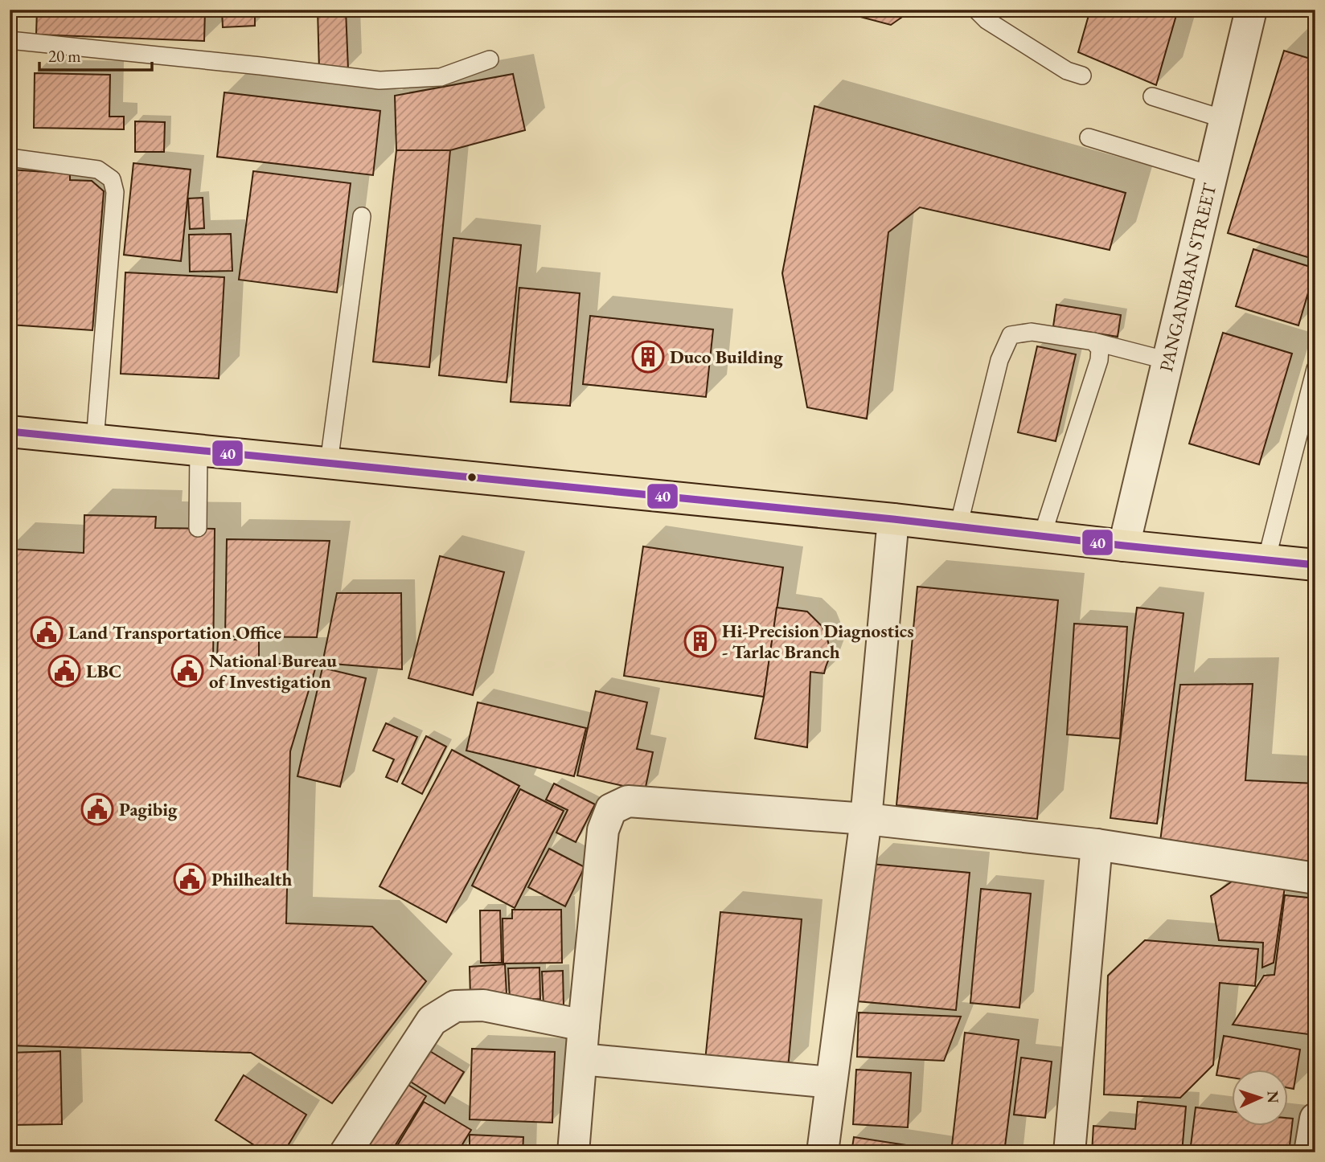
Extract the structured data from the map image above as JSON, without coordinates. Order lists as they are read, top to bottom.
{
  "streets": {
    "street": ["PANGANIBAN STREET"]
  },
  "places": {
    "building": ["Duco Building", "Hi-Precision Diagnostics - Tarlac Branch"],
    "public building": [
      "Land Transportation Office",
      "LBC",
      "National Bureau of Investigation",
      "Pagibig",
      "Philhealth"
    ]
  },
  "lines": ["transit line 40"],
  "scale_bar": "20 m",
  "north": "right"
}
